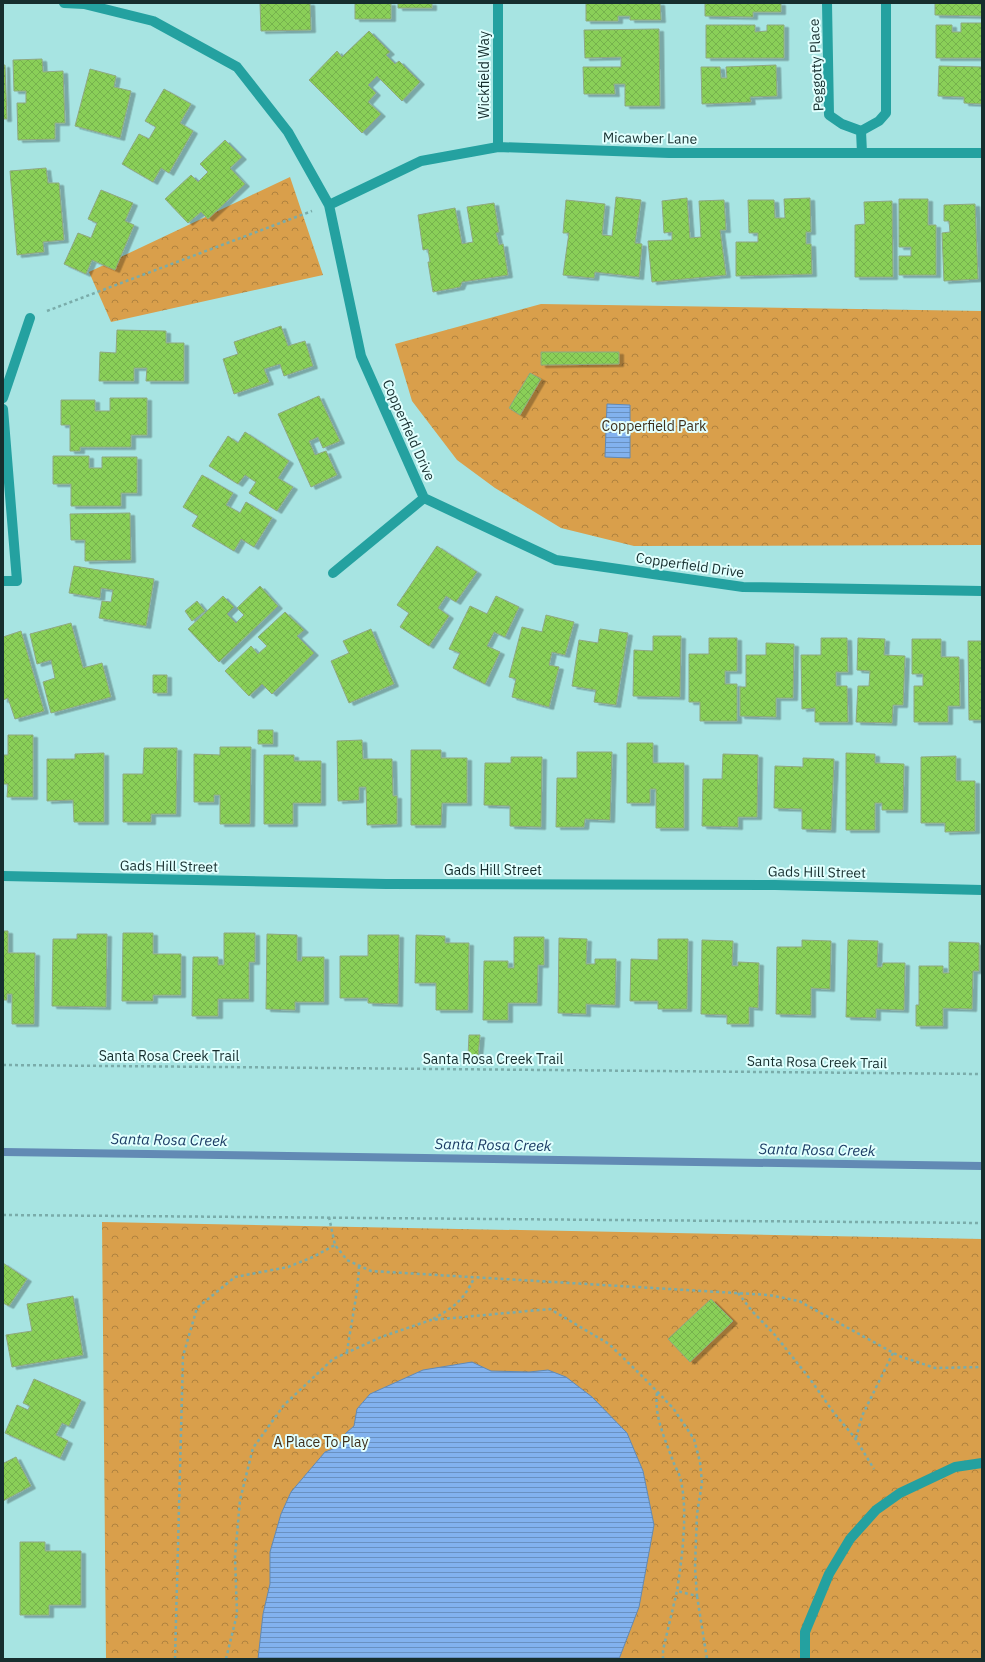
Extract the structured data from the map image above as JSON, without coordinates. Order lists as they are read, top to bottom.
{
  "streets": {
    "street": [
      "Peggotty Place",
      "Wickfield Way",
      "Micawber Lane",
      "Copperfield Drive",
      "Gads Hill Street"
    ],
    "path": ["Santa Rosa Creek Trail"]
  },
  "crossings": [
    ["Wickfield Way", "Micawber Lane"],
    ["Micawber Lane", "Copperfield Drive"]
  ],
  "water": ["Santa Rosa Creek"],
  "parks": ["Copperfield Park", "A Place To Play"]
}
